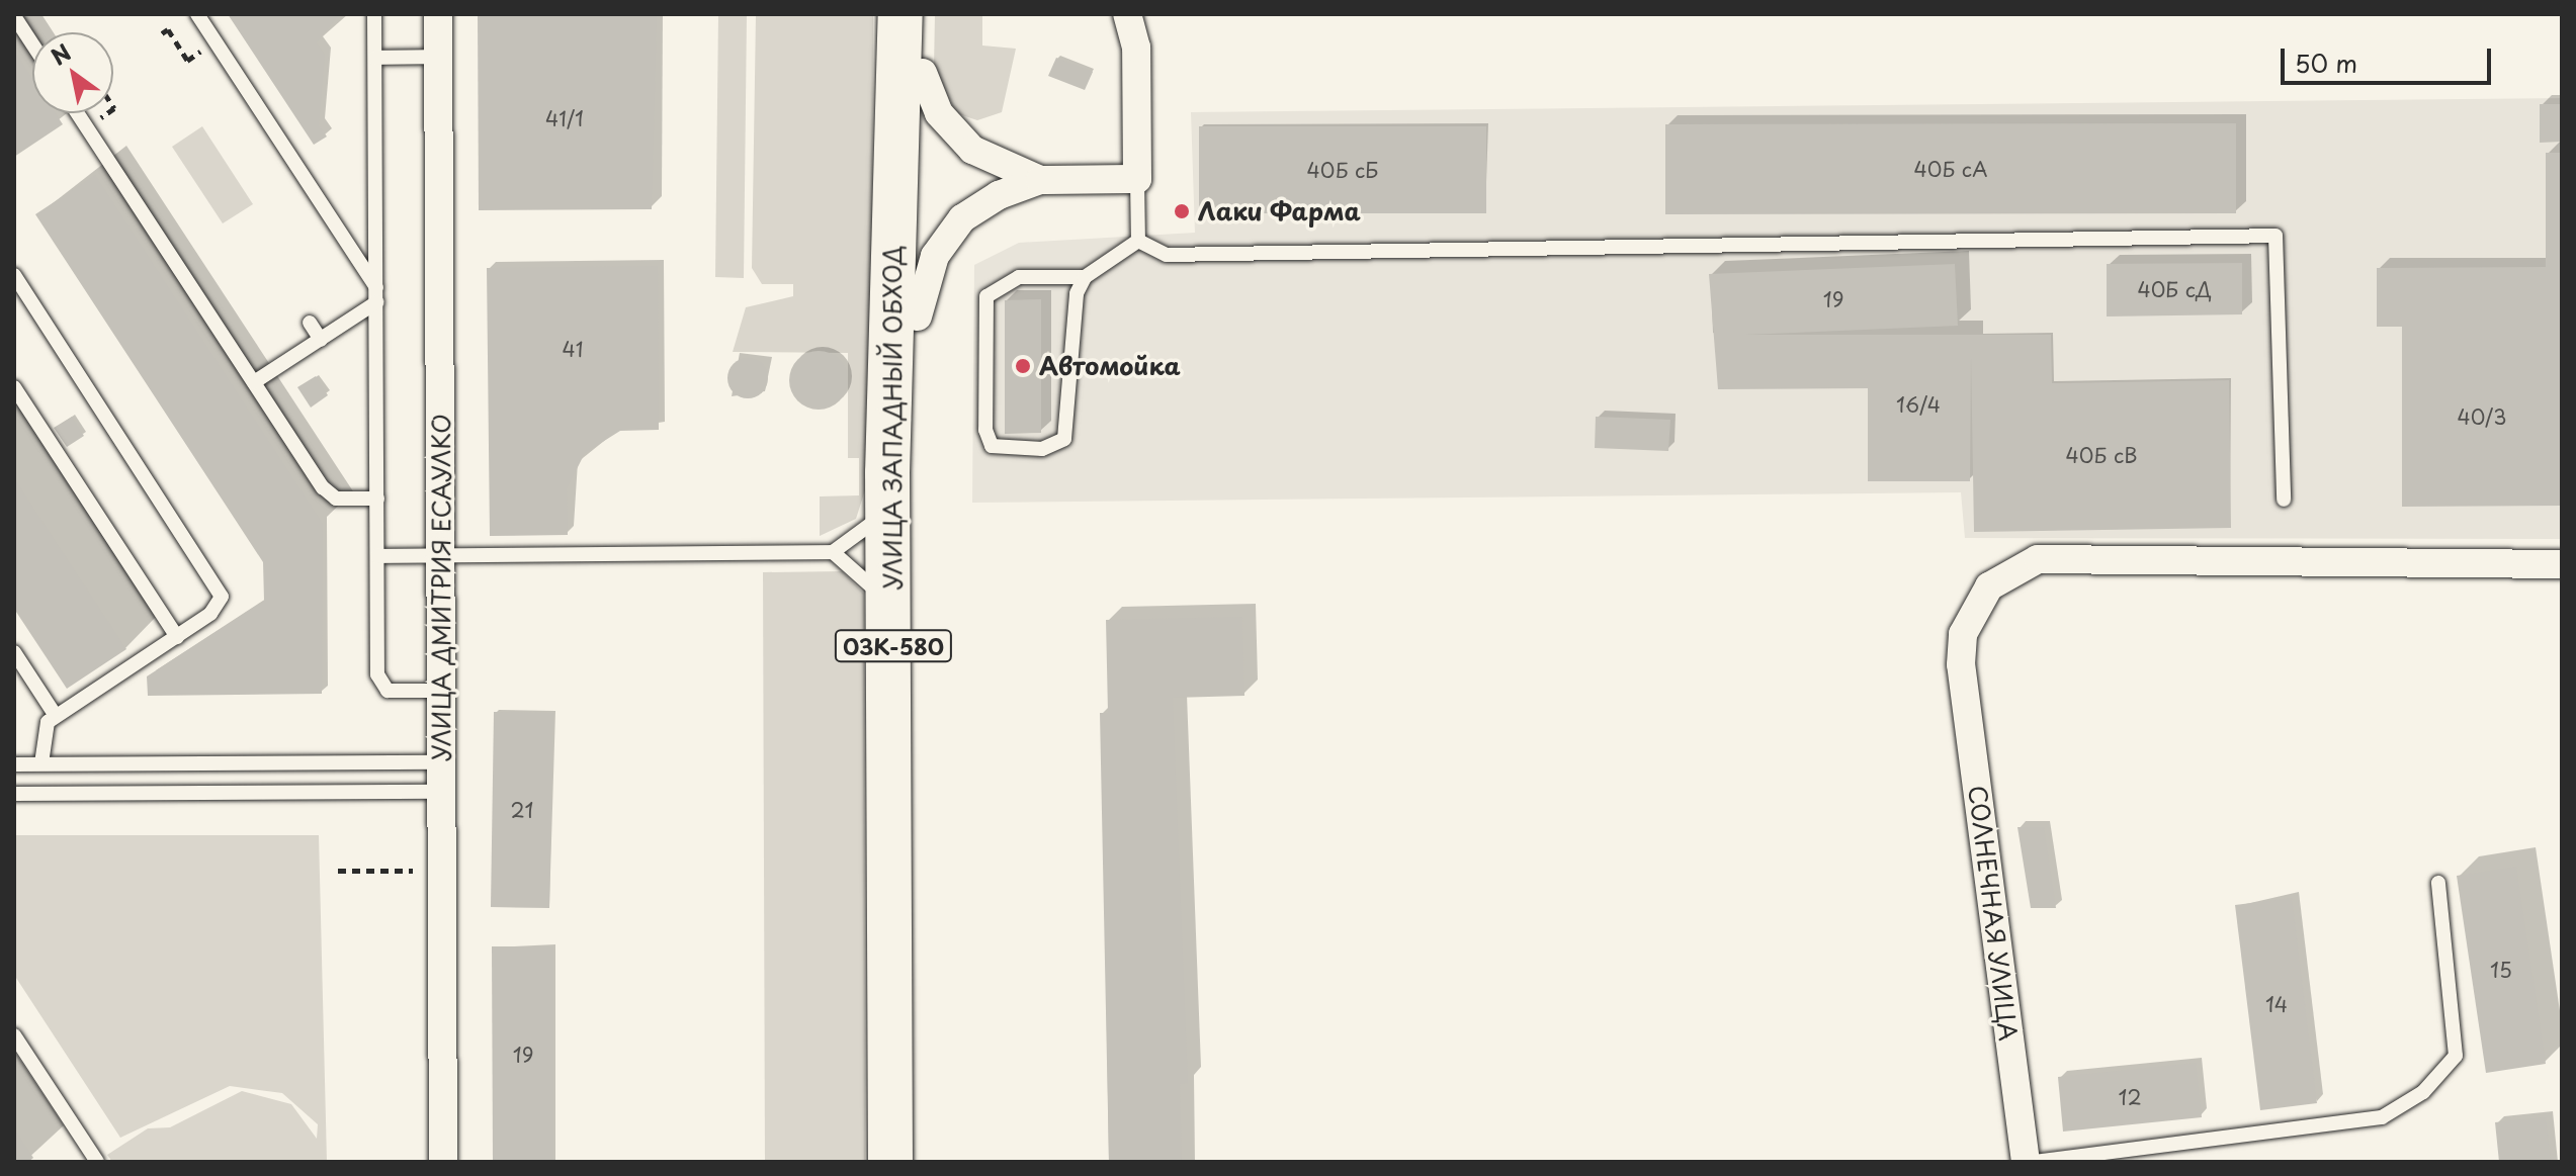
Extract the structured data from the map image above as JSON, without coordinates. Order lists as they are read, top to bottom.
{
  "streets": {
    "highway": ["УЛИЦА ЗАПАДНЫЙ ОБХОД", "03К-580"],
    "street": ["УЛИЦА ДМИТРИЯ ЕСАУЛКО", "СОЛНЕЧНАЯ УЛИЦА"]
  },
  "places": ["Лаки Фарма", "Автомойка"],
  "house_numbers": [
    "41/1",
    "40Б сА",
    "40Б сБ",
    "40Б сД",
    "19",
    "41",
    "16/4",
    "40/3",
    "40Б сВ",
    "21",
    "15",
    "14",
    "19",
    "12"
  ],
  "scale_bar": "50 m",
  "north": "top left"
}
